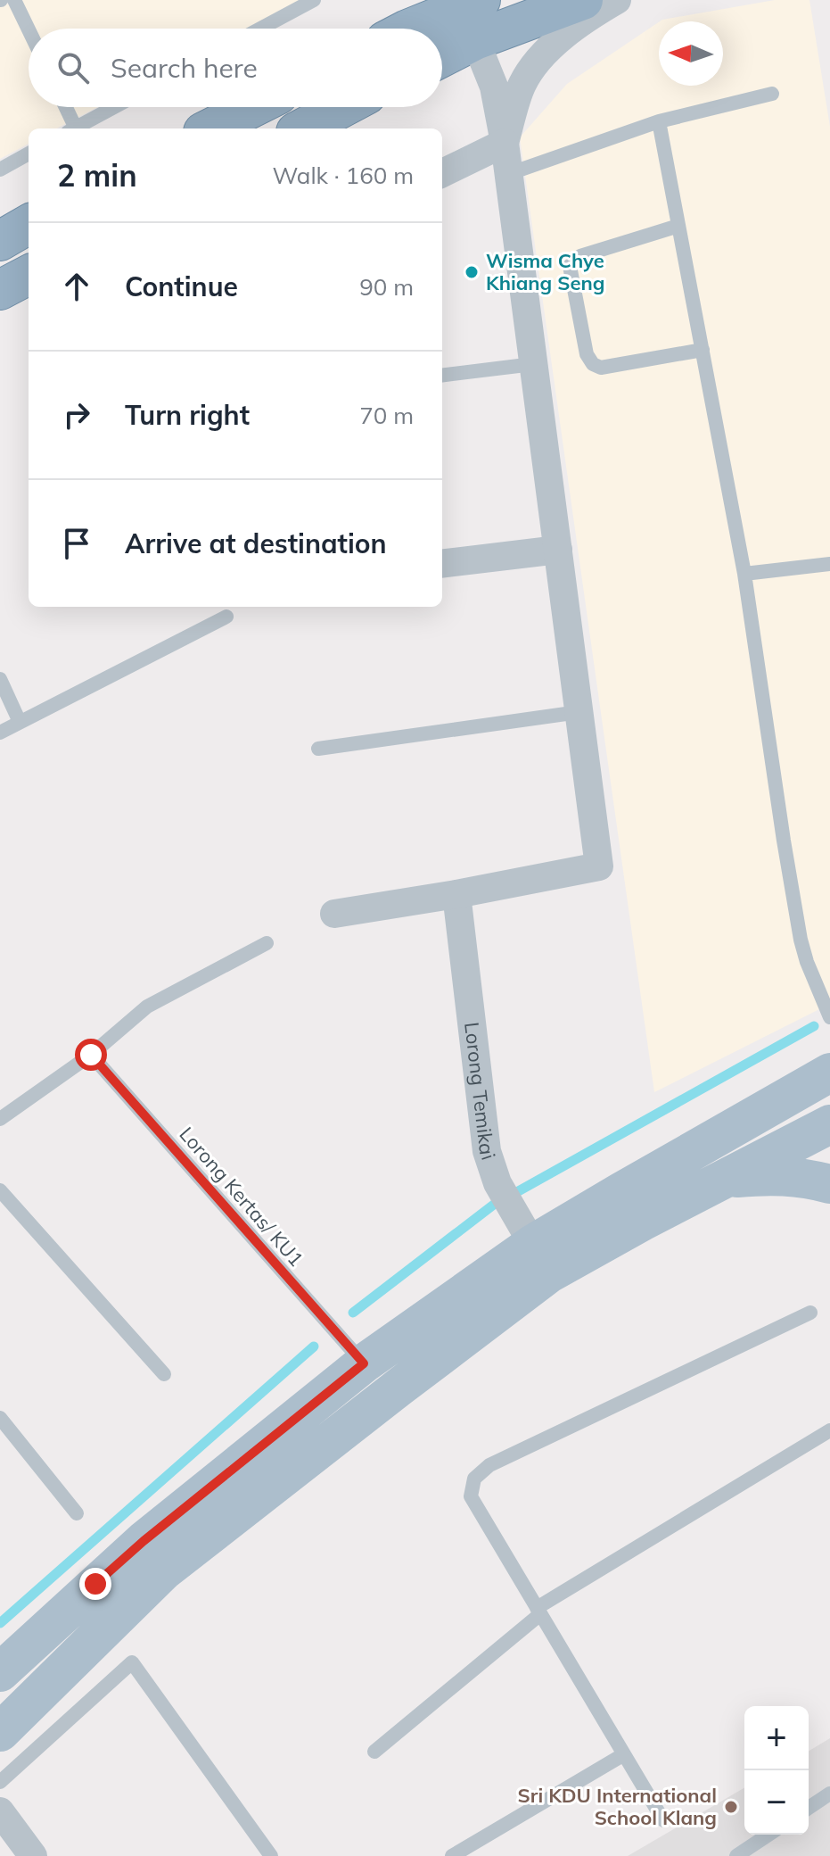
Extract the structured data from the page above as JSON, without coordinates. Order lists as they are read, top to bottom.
{
  "streets": {
    "street": ["Lorong Temikai"],
    "lane": ["Lorong Kertas/ KU1"]
  },
  "places": ["Wisma Chye Khiang Seng", "Sri KDU International School Klang"],
  "north": "left",
  "page": {
    "search": "Search here",
    "heading": ["2 min", "Walk · 160 m"],
    "list": [
      ["Continue", "90 m"],
      ["Turn right", "70 m"],
      "Arrive at destination"
    ],
    "map_buttons": ["+", "−"]
  }
}
